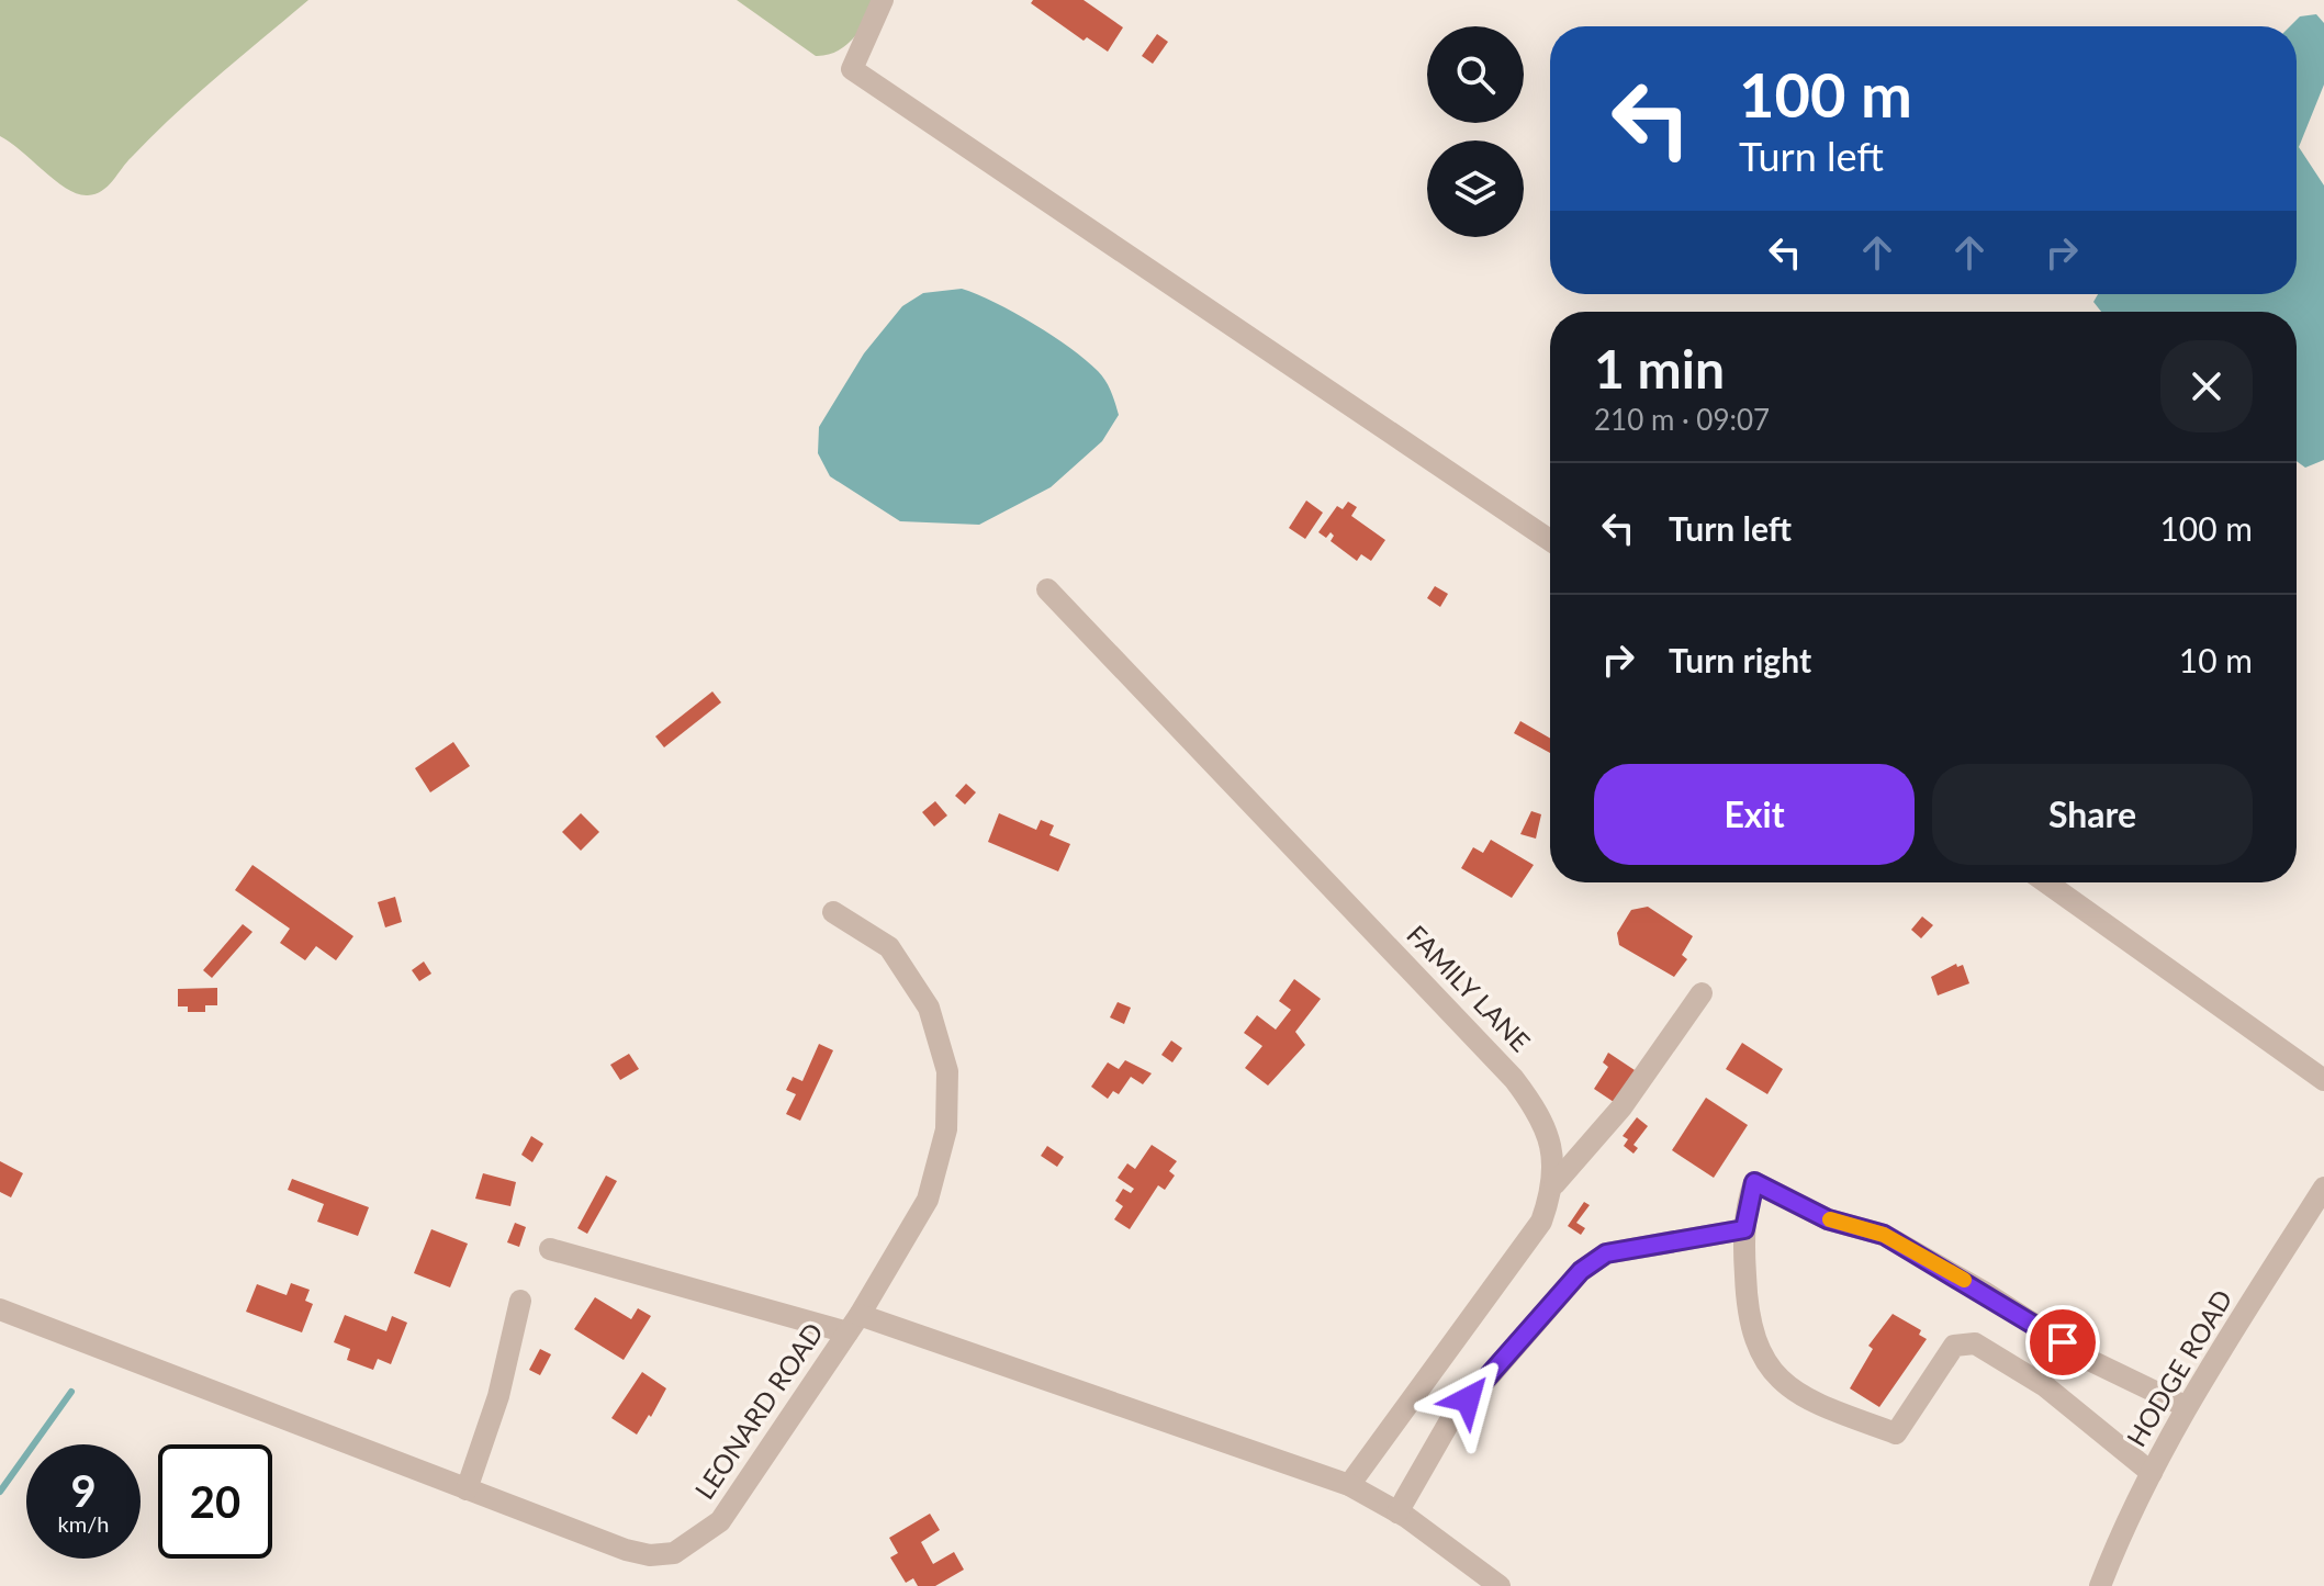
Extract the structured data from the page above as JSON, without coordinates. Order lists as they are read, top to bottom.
{
  "streets": {
    "street": ["FAMILY LANE", "HODGE ROAD", "LEONARD ROAD"]
  },
  "crossings": [
    ["FAMILY LANE", "LEONARD ROAD"]
  ],
  "page": {
    "turn": ["100 m", "Turn left"],
    "heading": ["1 min", "210 m · 09:07"],
    "list": [
      {
        "name": "Turn left",
        "value": "100 m"
      },
      {
        "name": "Turn right",
        "value": "10 m"
      }
    ],
    "buttons": ["Exit", "Share"],
    "speed": "9 km/h",
    "limit": "20"
  }
}
